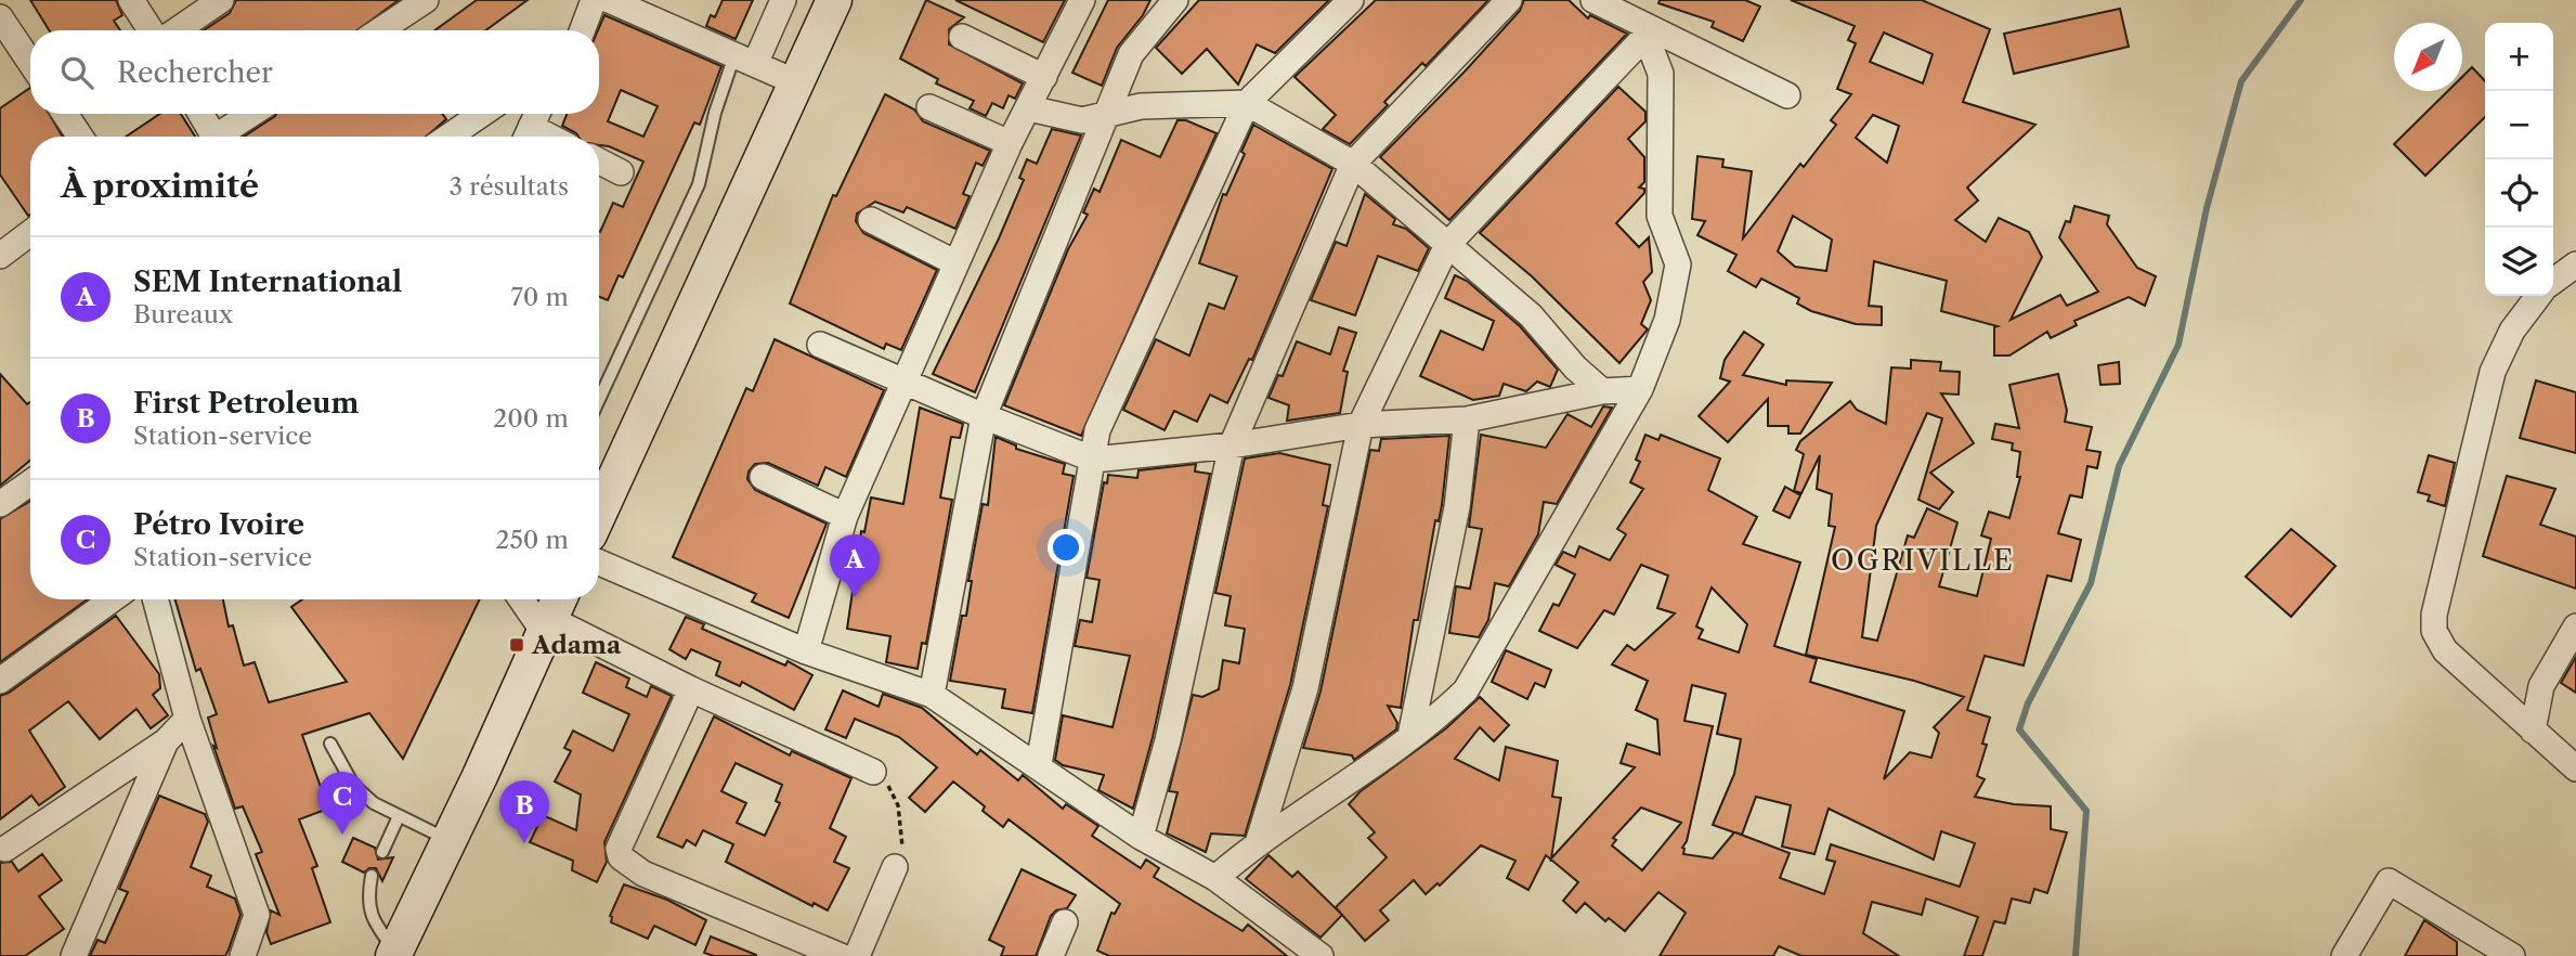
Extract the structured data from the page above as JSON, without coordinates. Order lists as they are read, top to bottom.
{
  "districts": ["OGRIVILLE"],
  "places": {
    "transit": ["Adama"]
  },
  "north": "bottom left",
  "page": {
    "map_buttons": ["+", "−"],
    "search": "Rechercher",
    "heading": ["À proximité", "3 résultats"],
    "list": [
      {
        "mark": "A",
        "name": "SEM International",
        "note": "Bureaux",
        "value": "70 m"
      },
      {
        "mark": "B",
        "name": "First Petroleum",
        "note": "Station-service",
        "value": "200 m"
      },
      {
        "mark": "C",
        "name": "Pétro Ivoire",
        "note": "Station-service",
        "value": "250 m"
      }
    ],
    "pins": ["A", "C", "B"]
  }
}
